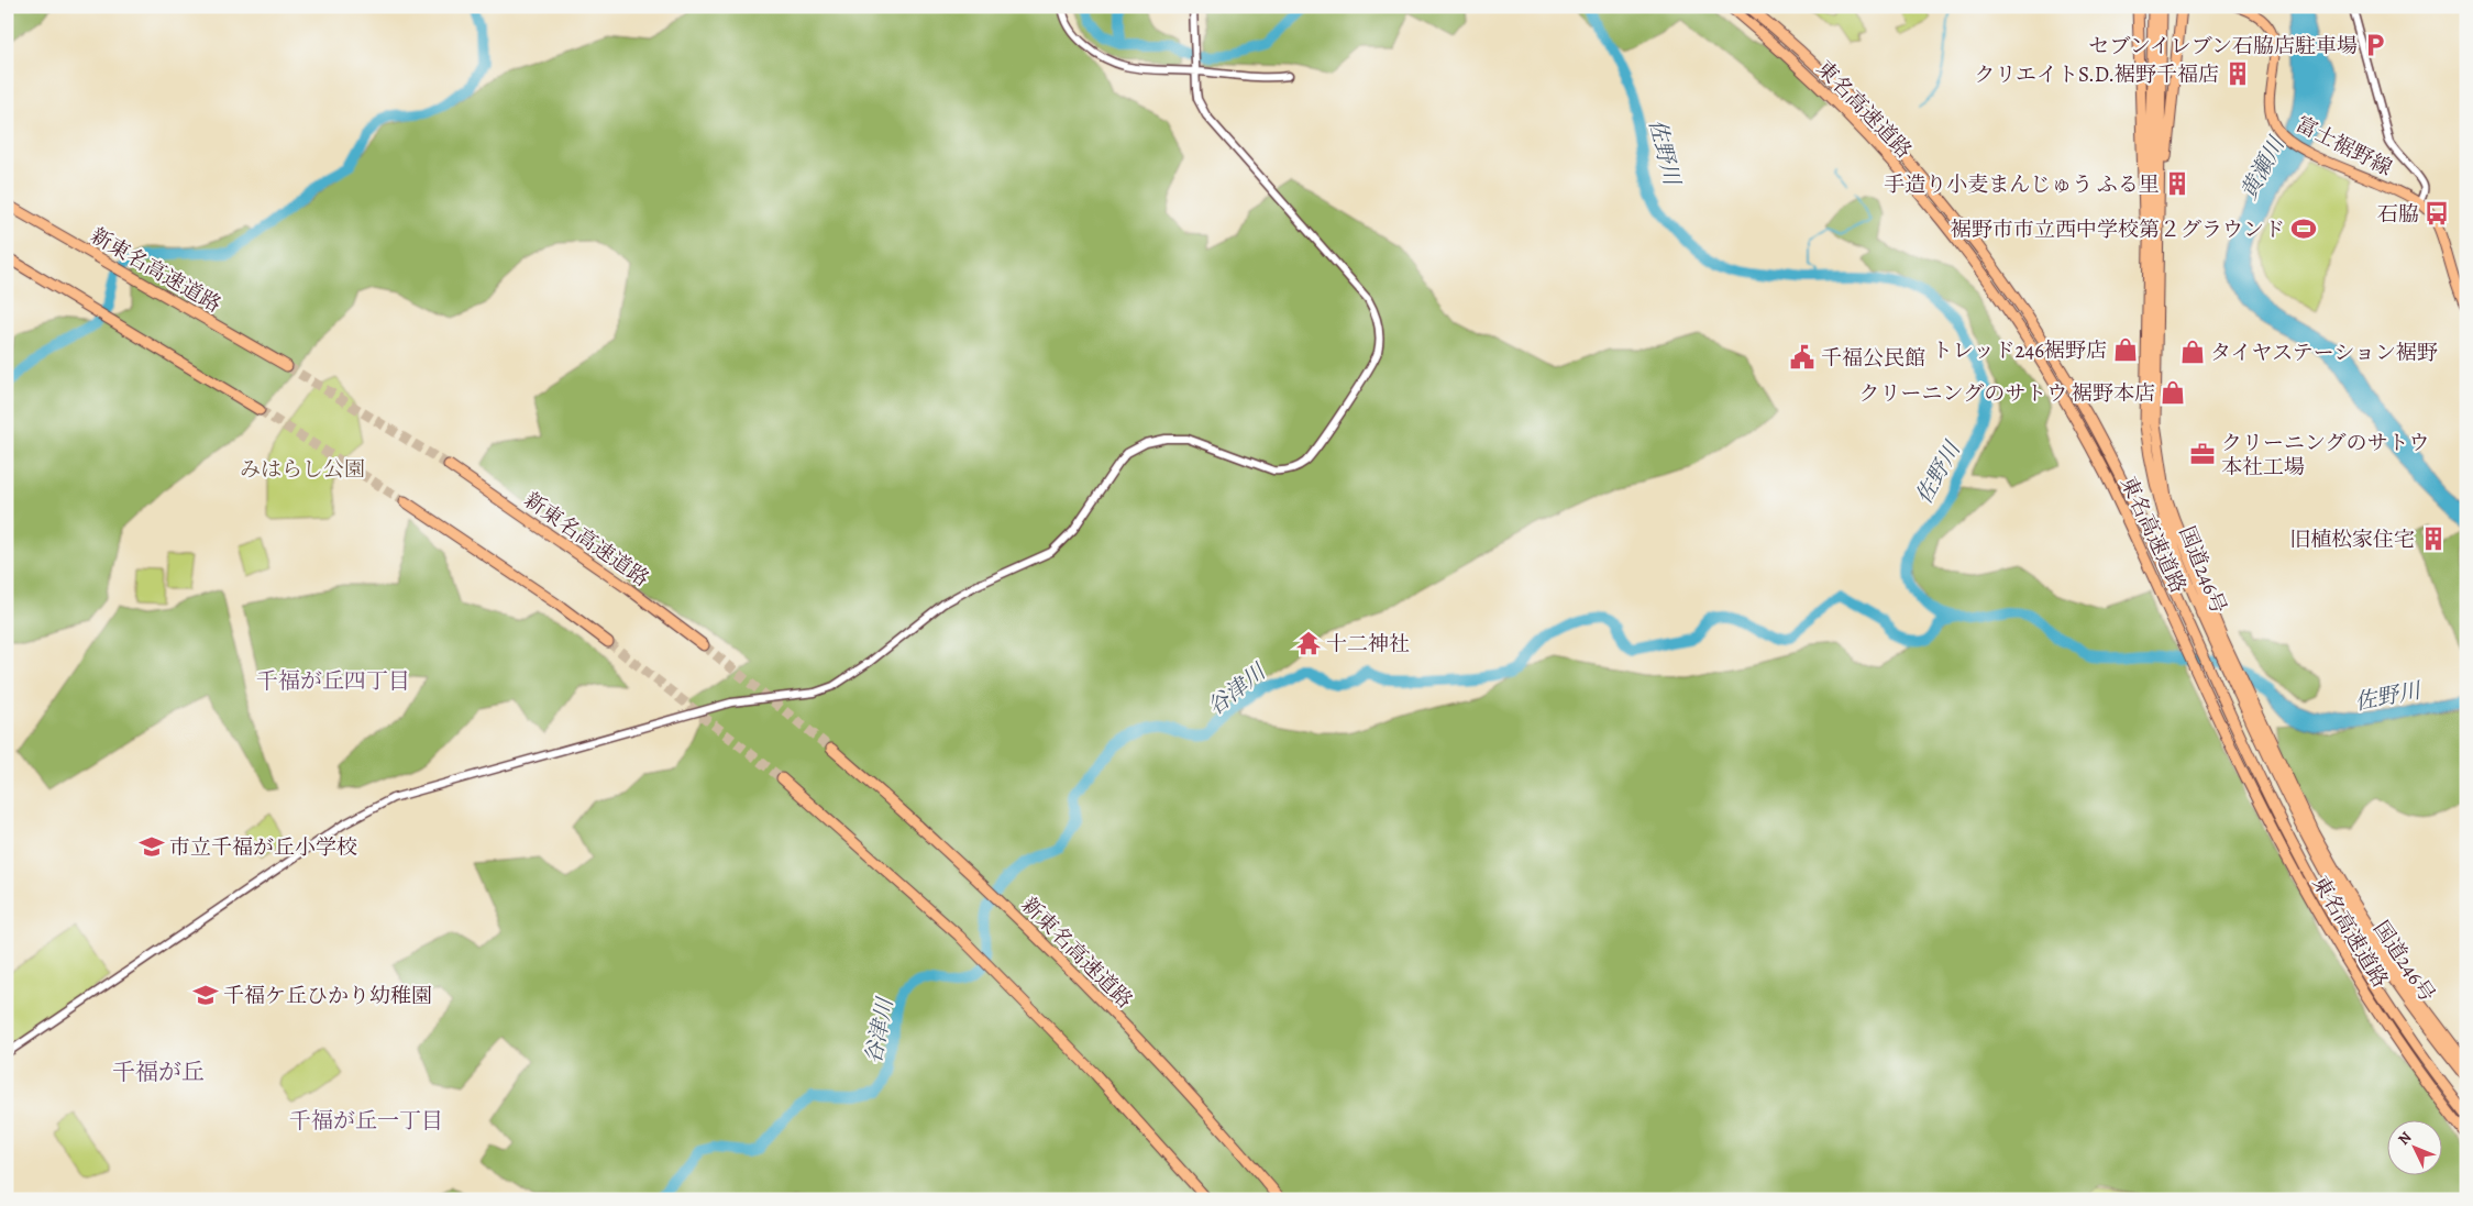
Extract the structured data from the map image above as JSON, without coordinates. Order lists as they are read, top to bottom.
{
  "streets": {
    "highway": ["東名高速道路", "新東名高速道路", "国道246号"],
    "main road": ["富士裾野線"]
  },
  "districts": ["千福が丘四丁目", "千福が丘", "千福が丘一丁目"],
  "water": ["佐野川", "黄瀬川", "谷津川"],
  "parks": ["みはらし公園"],
  "places": {
    "parking": ["セブンイレブン石脇店駐車場"],
    "building": ["クリエイトS.D.裾野千福店", "手造り小麦まんじゅう ふる里", "旧植松家住宅"],
    "bus stop": ["石脇"],
    "sports": ["裾野市市立西中学校第２グラウンド"],
    "shop": ["トレッド246裾野店", "タイヤステーション裾野", "クリーニングのサトウ 裾野本店"],
    "public building": ["千福公民館"],
    "office": ["クリーニングのサトウ 本社工場"],
    "temple": ["十二神社"],
    "school or university": ["市立千福が丘小学校", "千福ケ丘ひかり幼稚園"]
  },
  "north": "top left"
}
